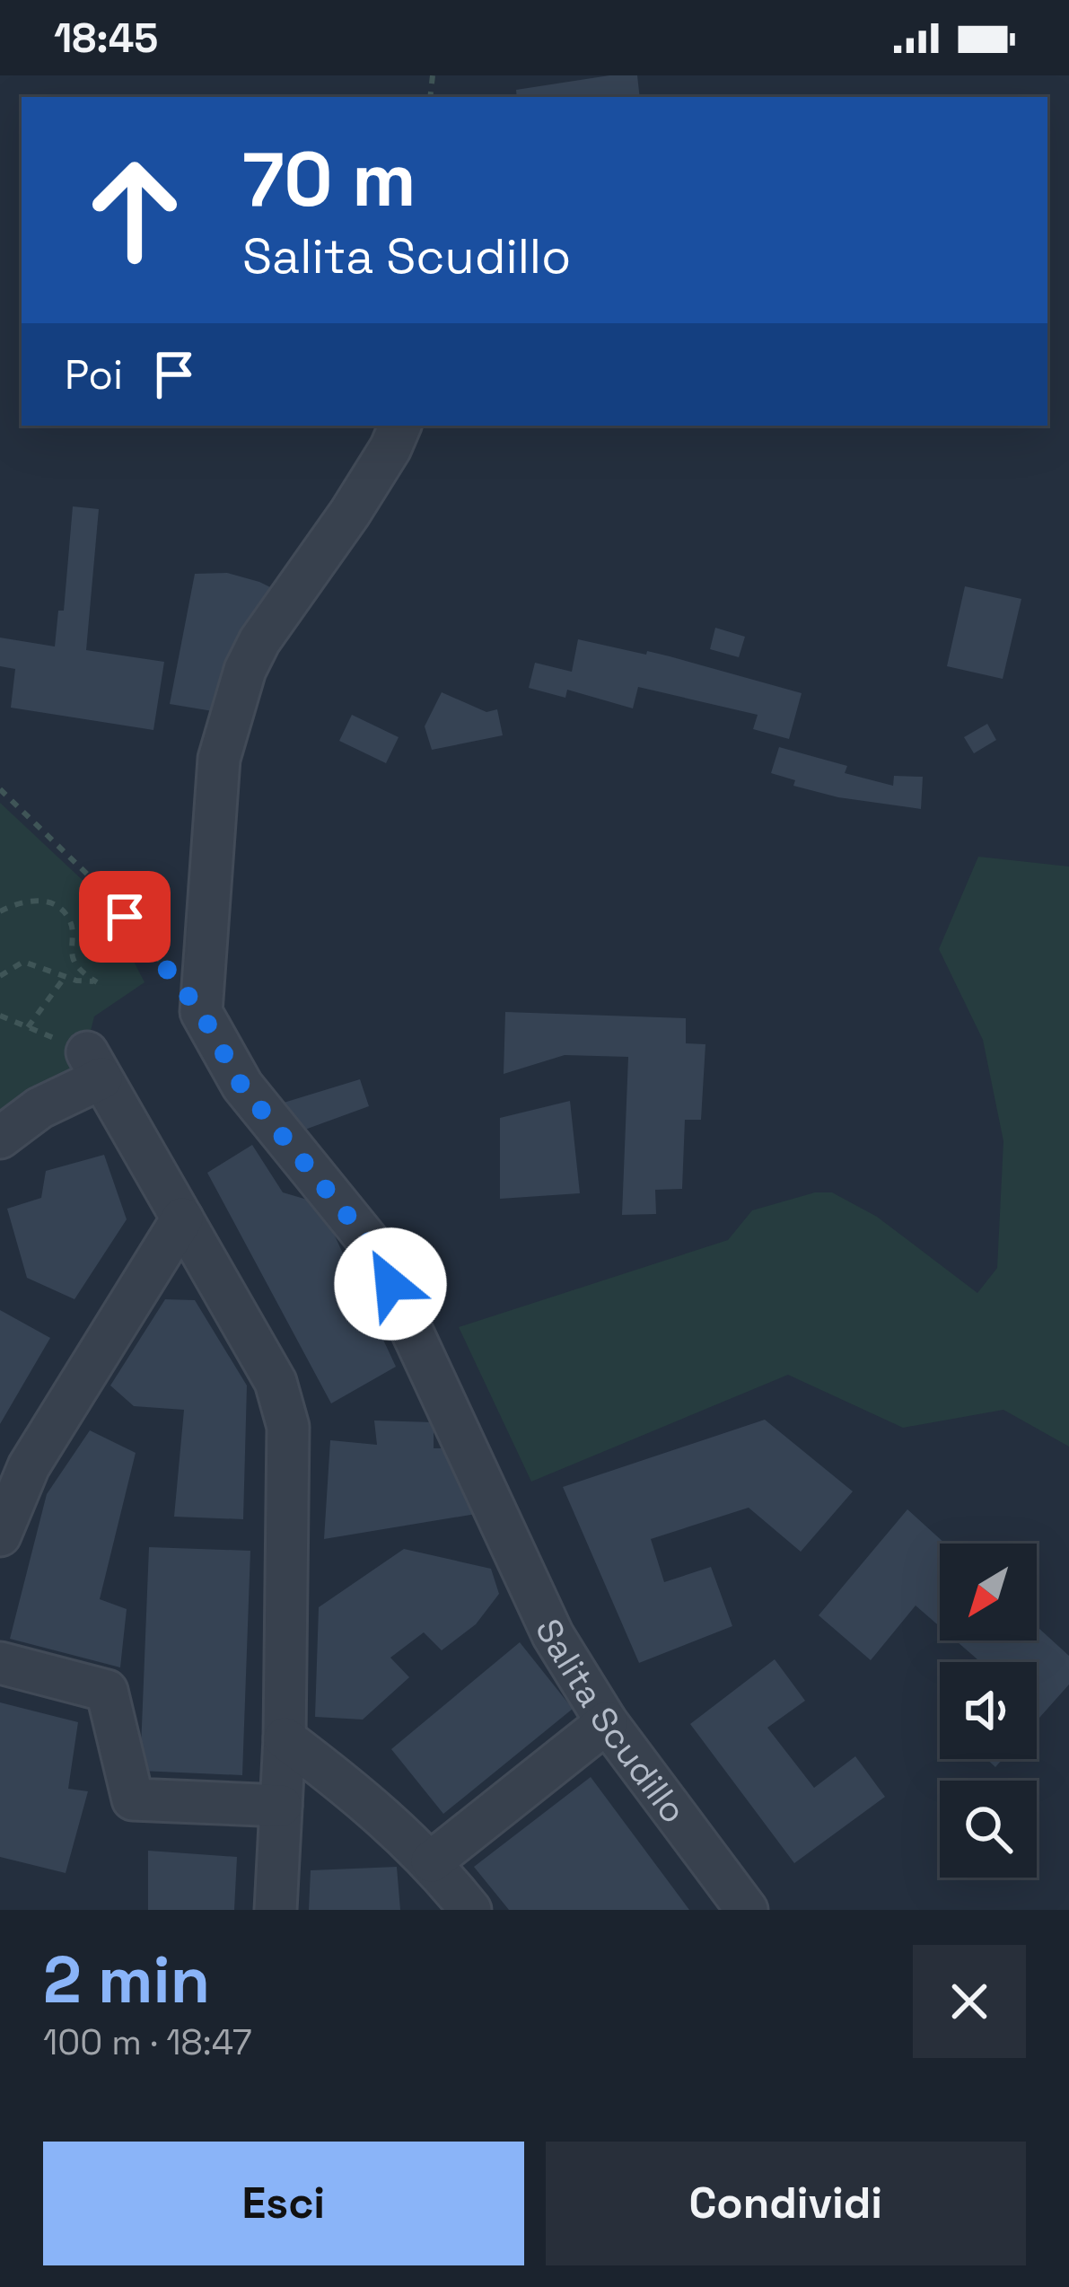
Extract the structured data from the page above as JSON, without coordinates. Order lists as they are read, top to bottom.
{
  "streets": {
    "street": ["Salita Scudillo"]
  },
  "north": "bottom left",
  "page": {
    "status": "18:45",
    "turn": ["70 m", "Salita Scudillo"],
    "then": "Poi",
    "heading": ["2 min", "100 m · 18:47"],
    "buttons": ["Esci", "Condividi"]
  }
}
